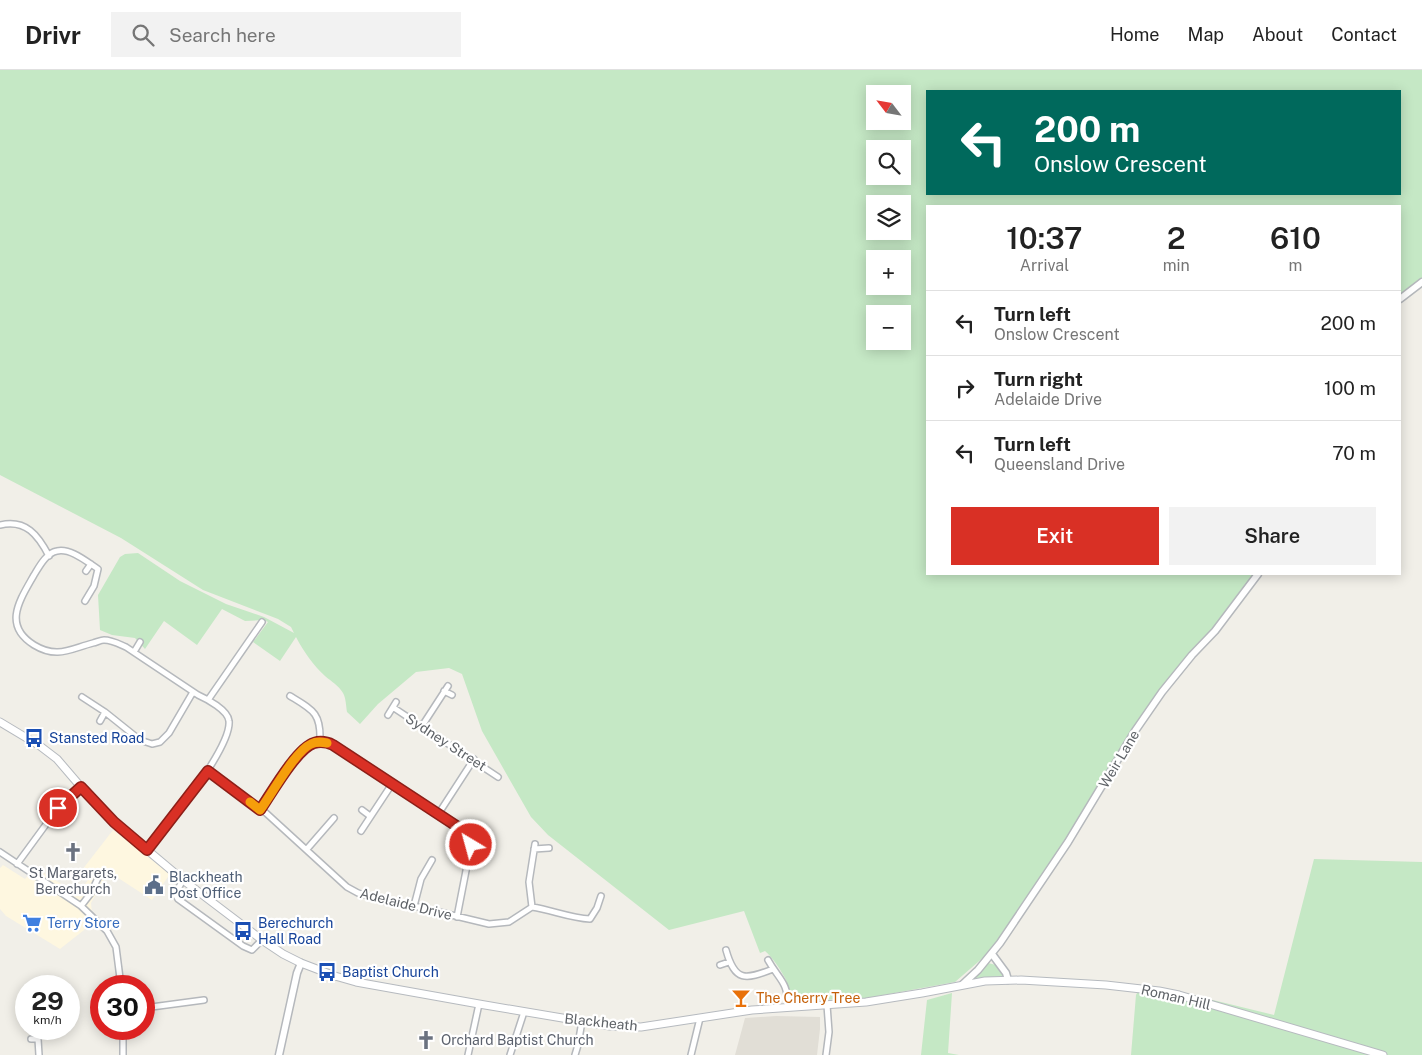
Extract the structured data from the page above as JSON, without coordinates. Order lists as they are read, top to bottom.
{
  "streets": {
    "main road": ["Roman Hill", "Blackheath"],
    "street": ["Sydney Street", "Weir Lane", "Adelaide Drive"]
  },
  "crossings": [
    ["Weir Lane", "Roman Hill"],
    ["Weir Lane", "Blackheath"],
    ["Roman Hill", "Blackheath"]
  ],
  "places": {
    "bus stop": ["Stansted Road", "Berechurch Hall Road", "Baptist Church"],
    "church": ["St Margarets, Berechurch", "Orchard Baptist Church"],
    "public building": ["Blackheath Post Office"],
    "supermarket": ["Terry Store"],
    "bar": ["The Cherry Tree"]
  },
  "north": "top left",
  "page": {
    "header": "Drivr",
    "search": "Search here",
    "nav": [
      "Home",
      "Map",
      "About",
      "Contact"
    ],
    "map_buttons": ["+", "−"],
    "turn": ["200 m", "Onslow Crescent"],
    "eta": [
      "10:37",
      "Arrival",
      "2",
      "min",
      "610",
      "m"
    ],
    "list": [
      {
        "name": "Turn left",
        "note": "Onslow Crescent",
        "value": "200 m"
      },
      {
        "name": "Turn right",
        "note": "Adelaide Drive",
        "value": "100 m"
      },
      {
        "name": "Turn left",
        "note": "Queensland Drive",
        "value": "70 m"
      }
    ],
    "buttons": ["Exit", "Share"],
    "speed": "29 km/h",
    "limit": "30"
  }
}
